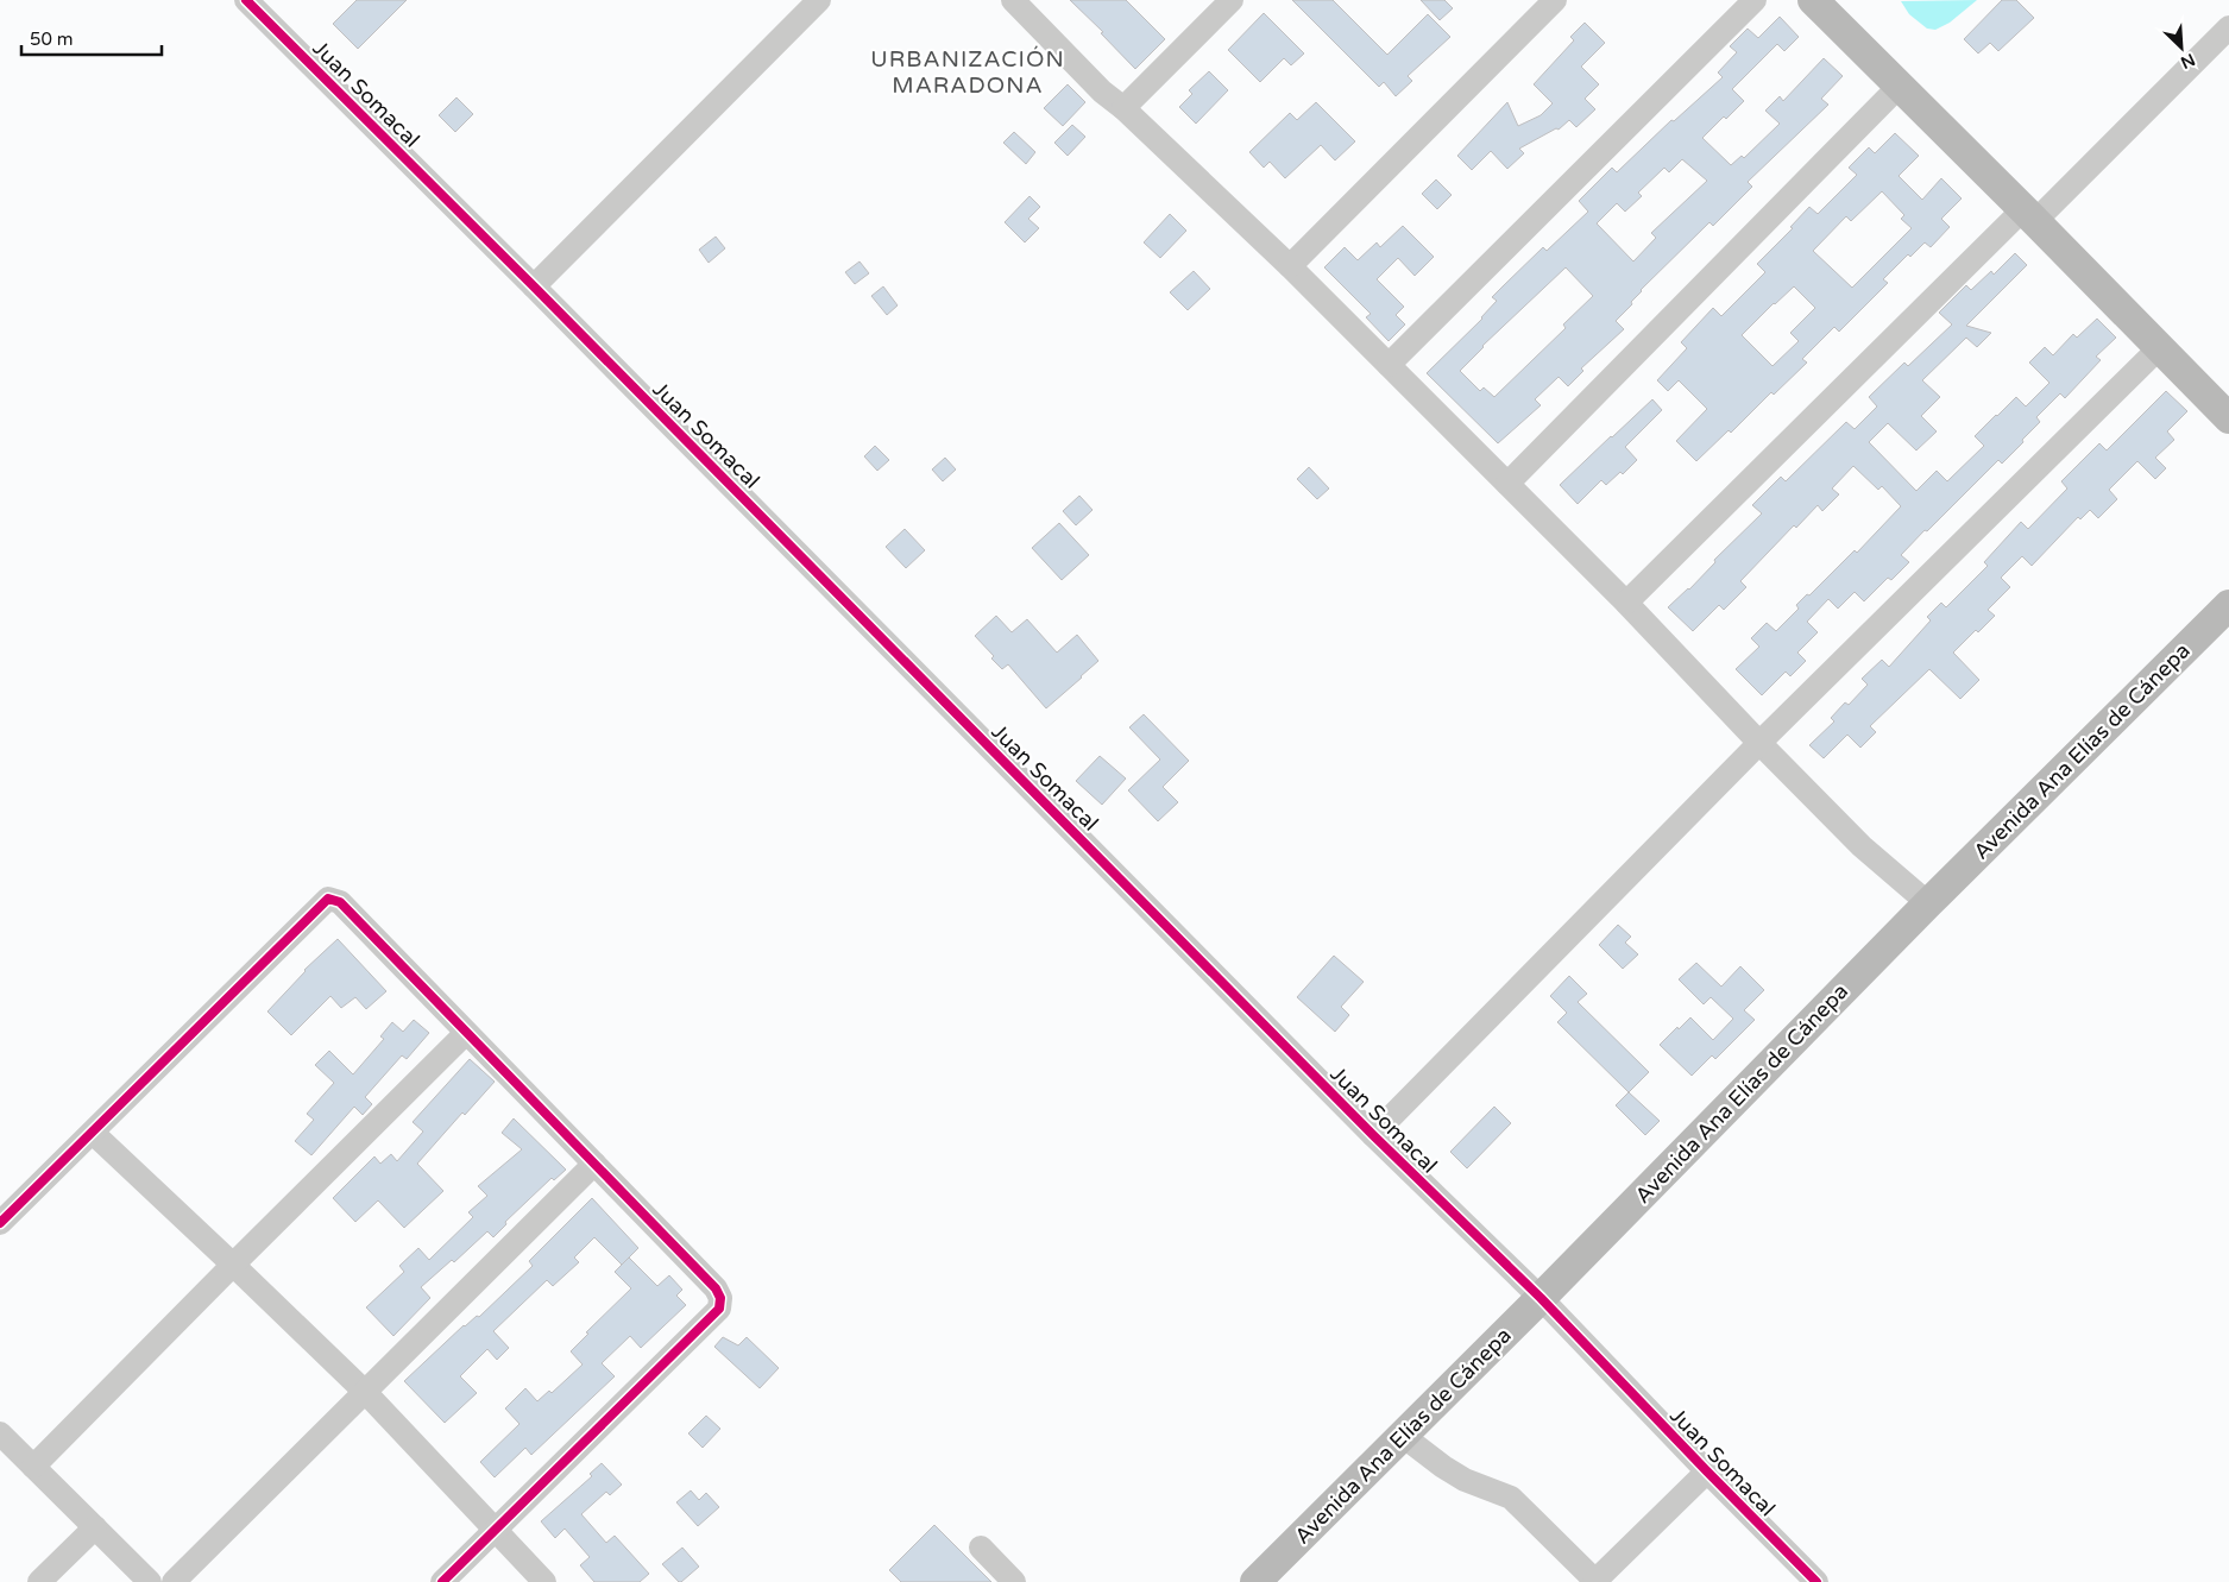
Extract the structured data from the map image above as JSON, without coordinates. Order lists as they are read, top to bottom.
{
  "streets": {
    "main road": ["Avenida Ana Elías de Cánepa"],
    "street": ["Juan Somacal"]
  },
  "crossings": [
    ["Juan Somacal", "Avenida Ana Elías de Cánepa"]
  ],
  "districts": ["URBANIZACIÓN MARADONA"],
  "scale_bar": "50 m",
  "north": "bottom right"
}
